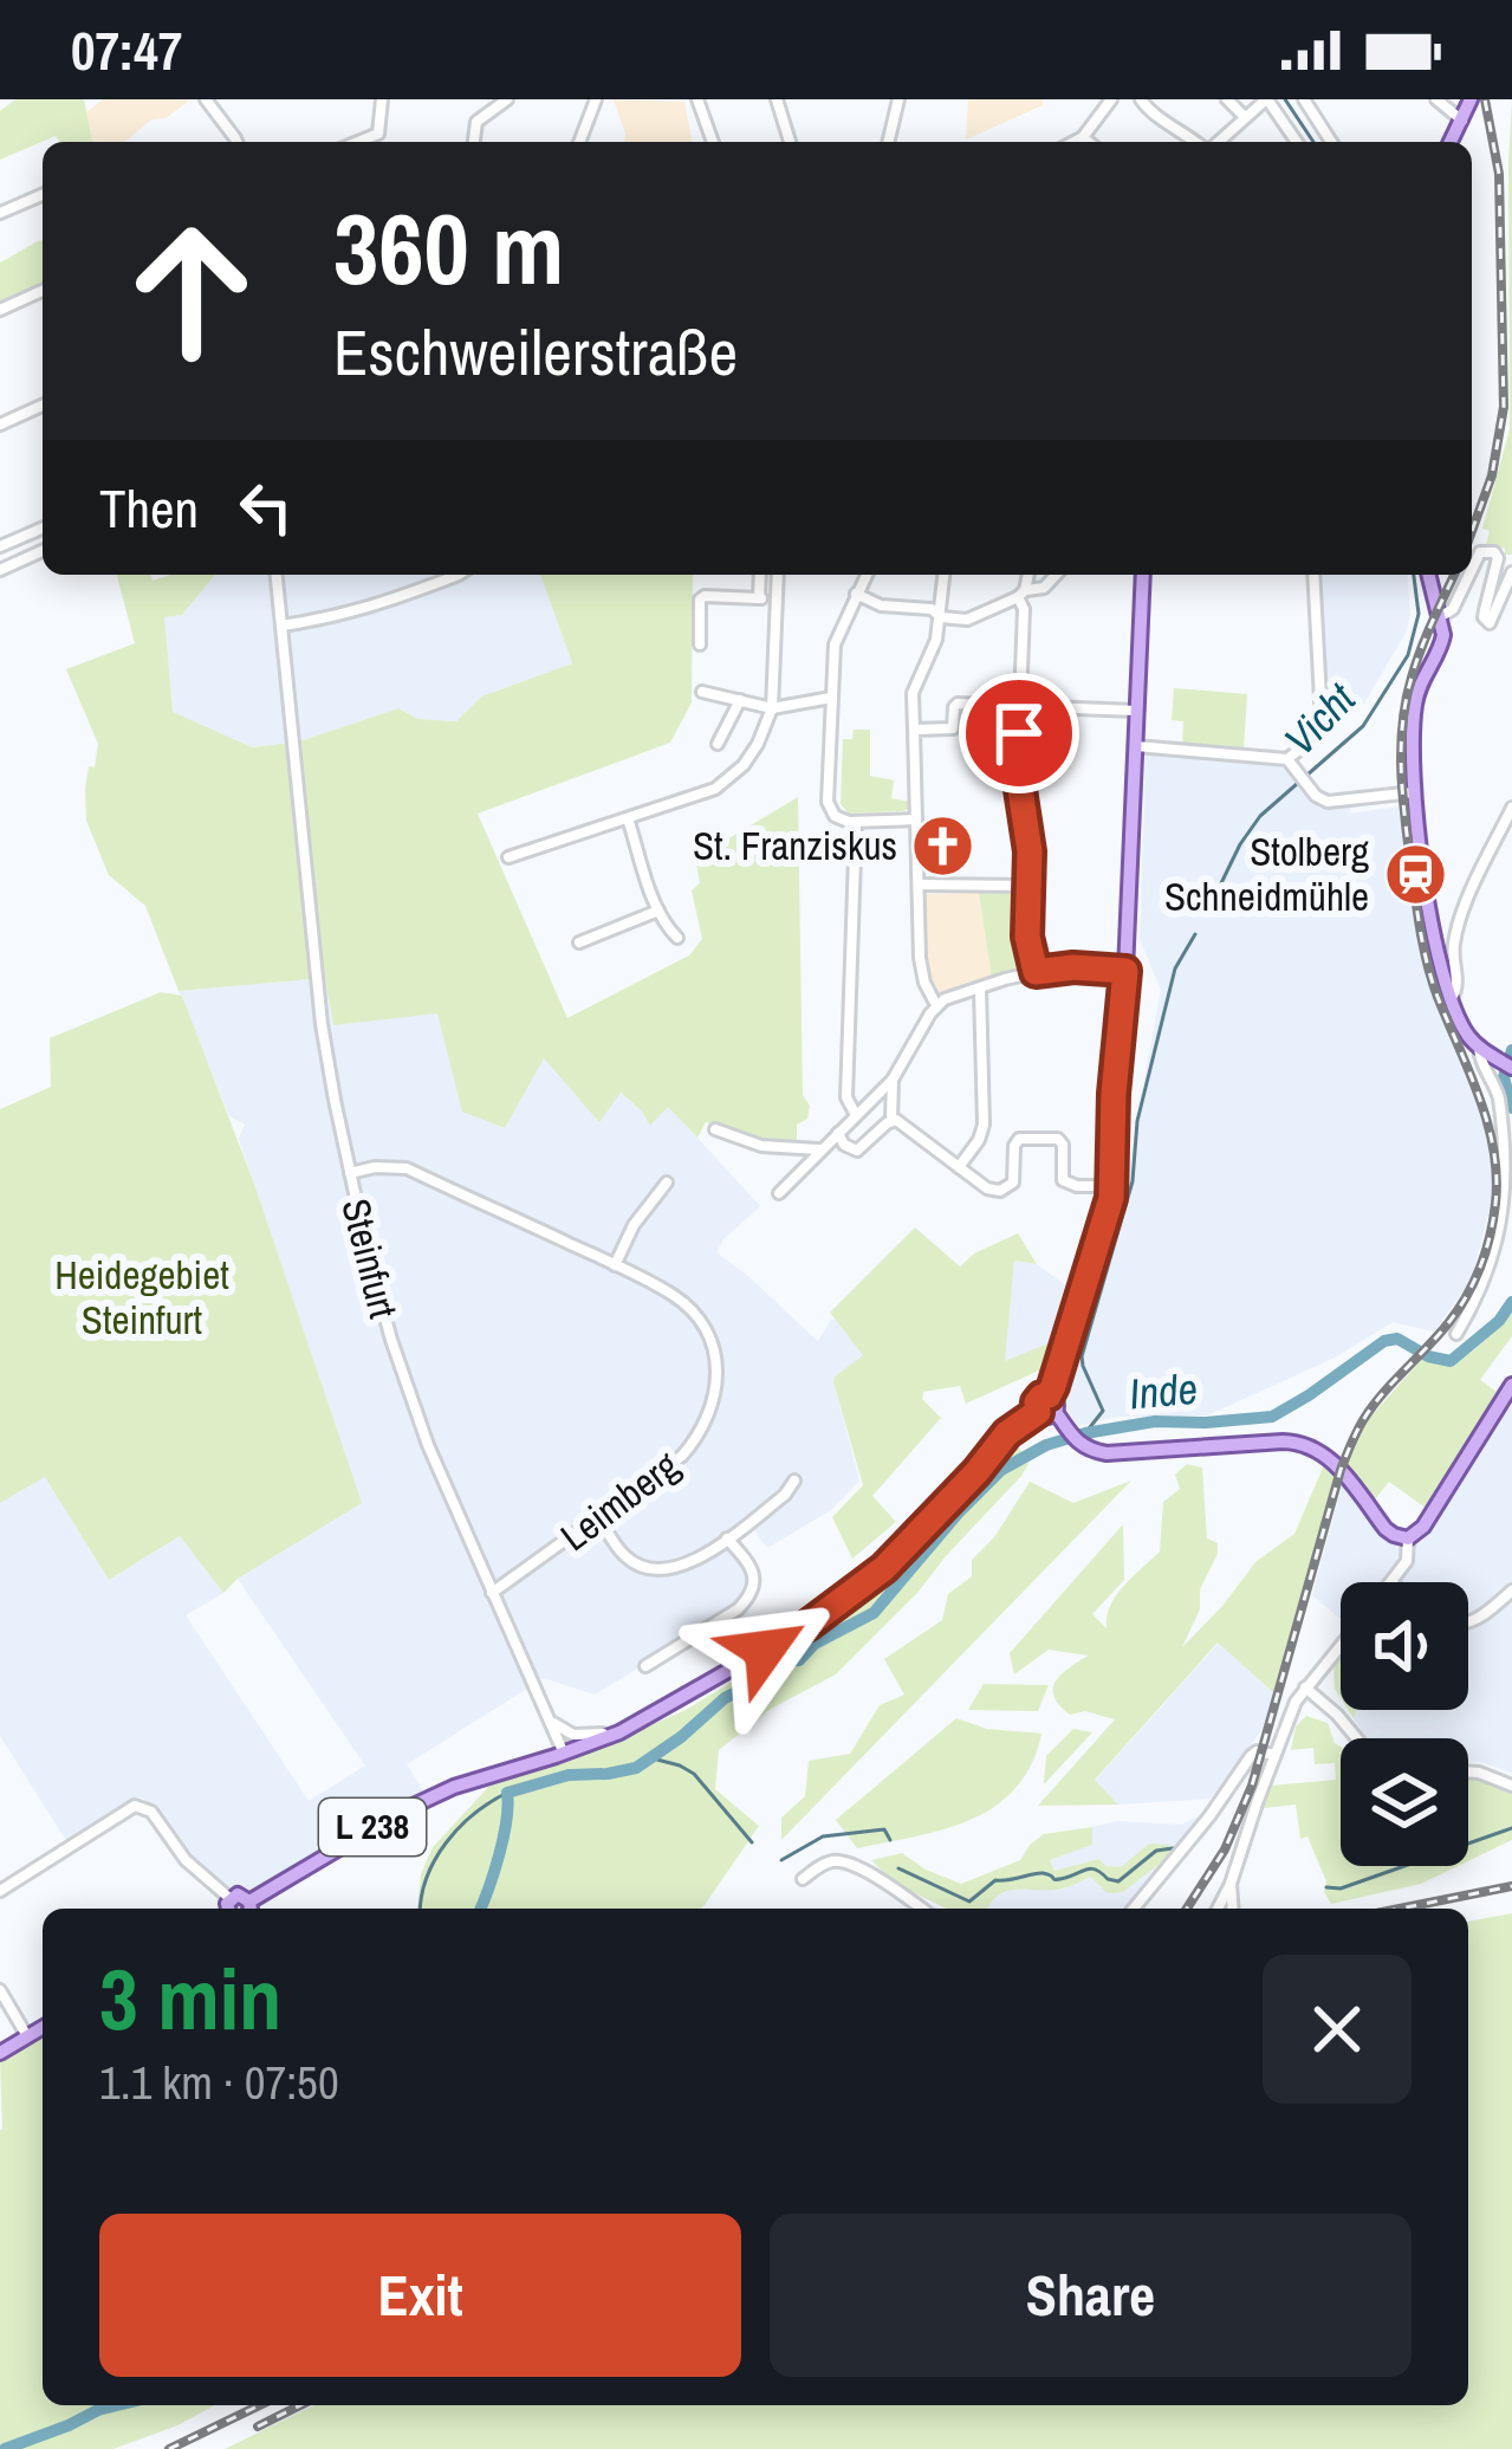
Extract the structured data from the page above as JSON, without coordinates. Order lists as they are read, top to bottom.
{
  "streets": {
    "main road": ["L 238"],
    "street": ["Steinfurt", "Leimberg"]
  },
  "crossings": [
    ["Steinfurt", "Leimberg"],
    ["Steinfurt", "L 238"]
  ],
  "water": ["Vicht", "Inde"],
  "parks": ["Heidegebiet Steinfurt"],
  "places": {
    "church": ["St. Franziskus"],
    "station": ["Stolberg Schneidmühle"]
  },
  "page": {
    "status": "07:47",
    "turn": ["360 m", "Eschweilerstraße"],
    "then": "Then",
    "heading": ["3 min", "1.1 km · 07:50"],
    "buttons": ["Exit", "Share"]
  }
}
